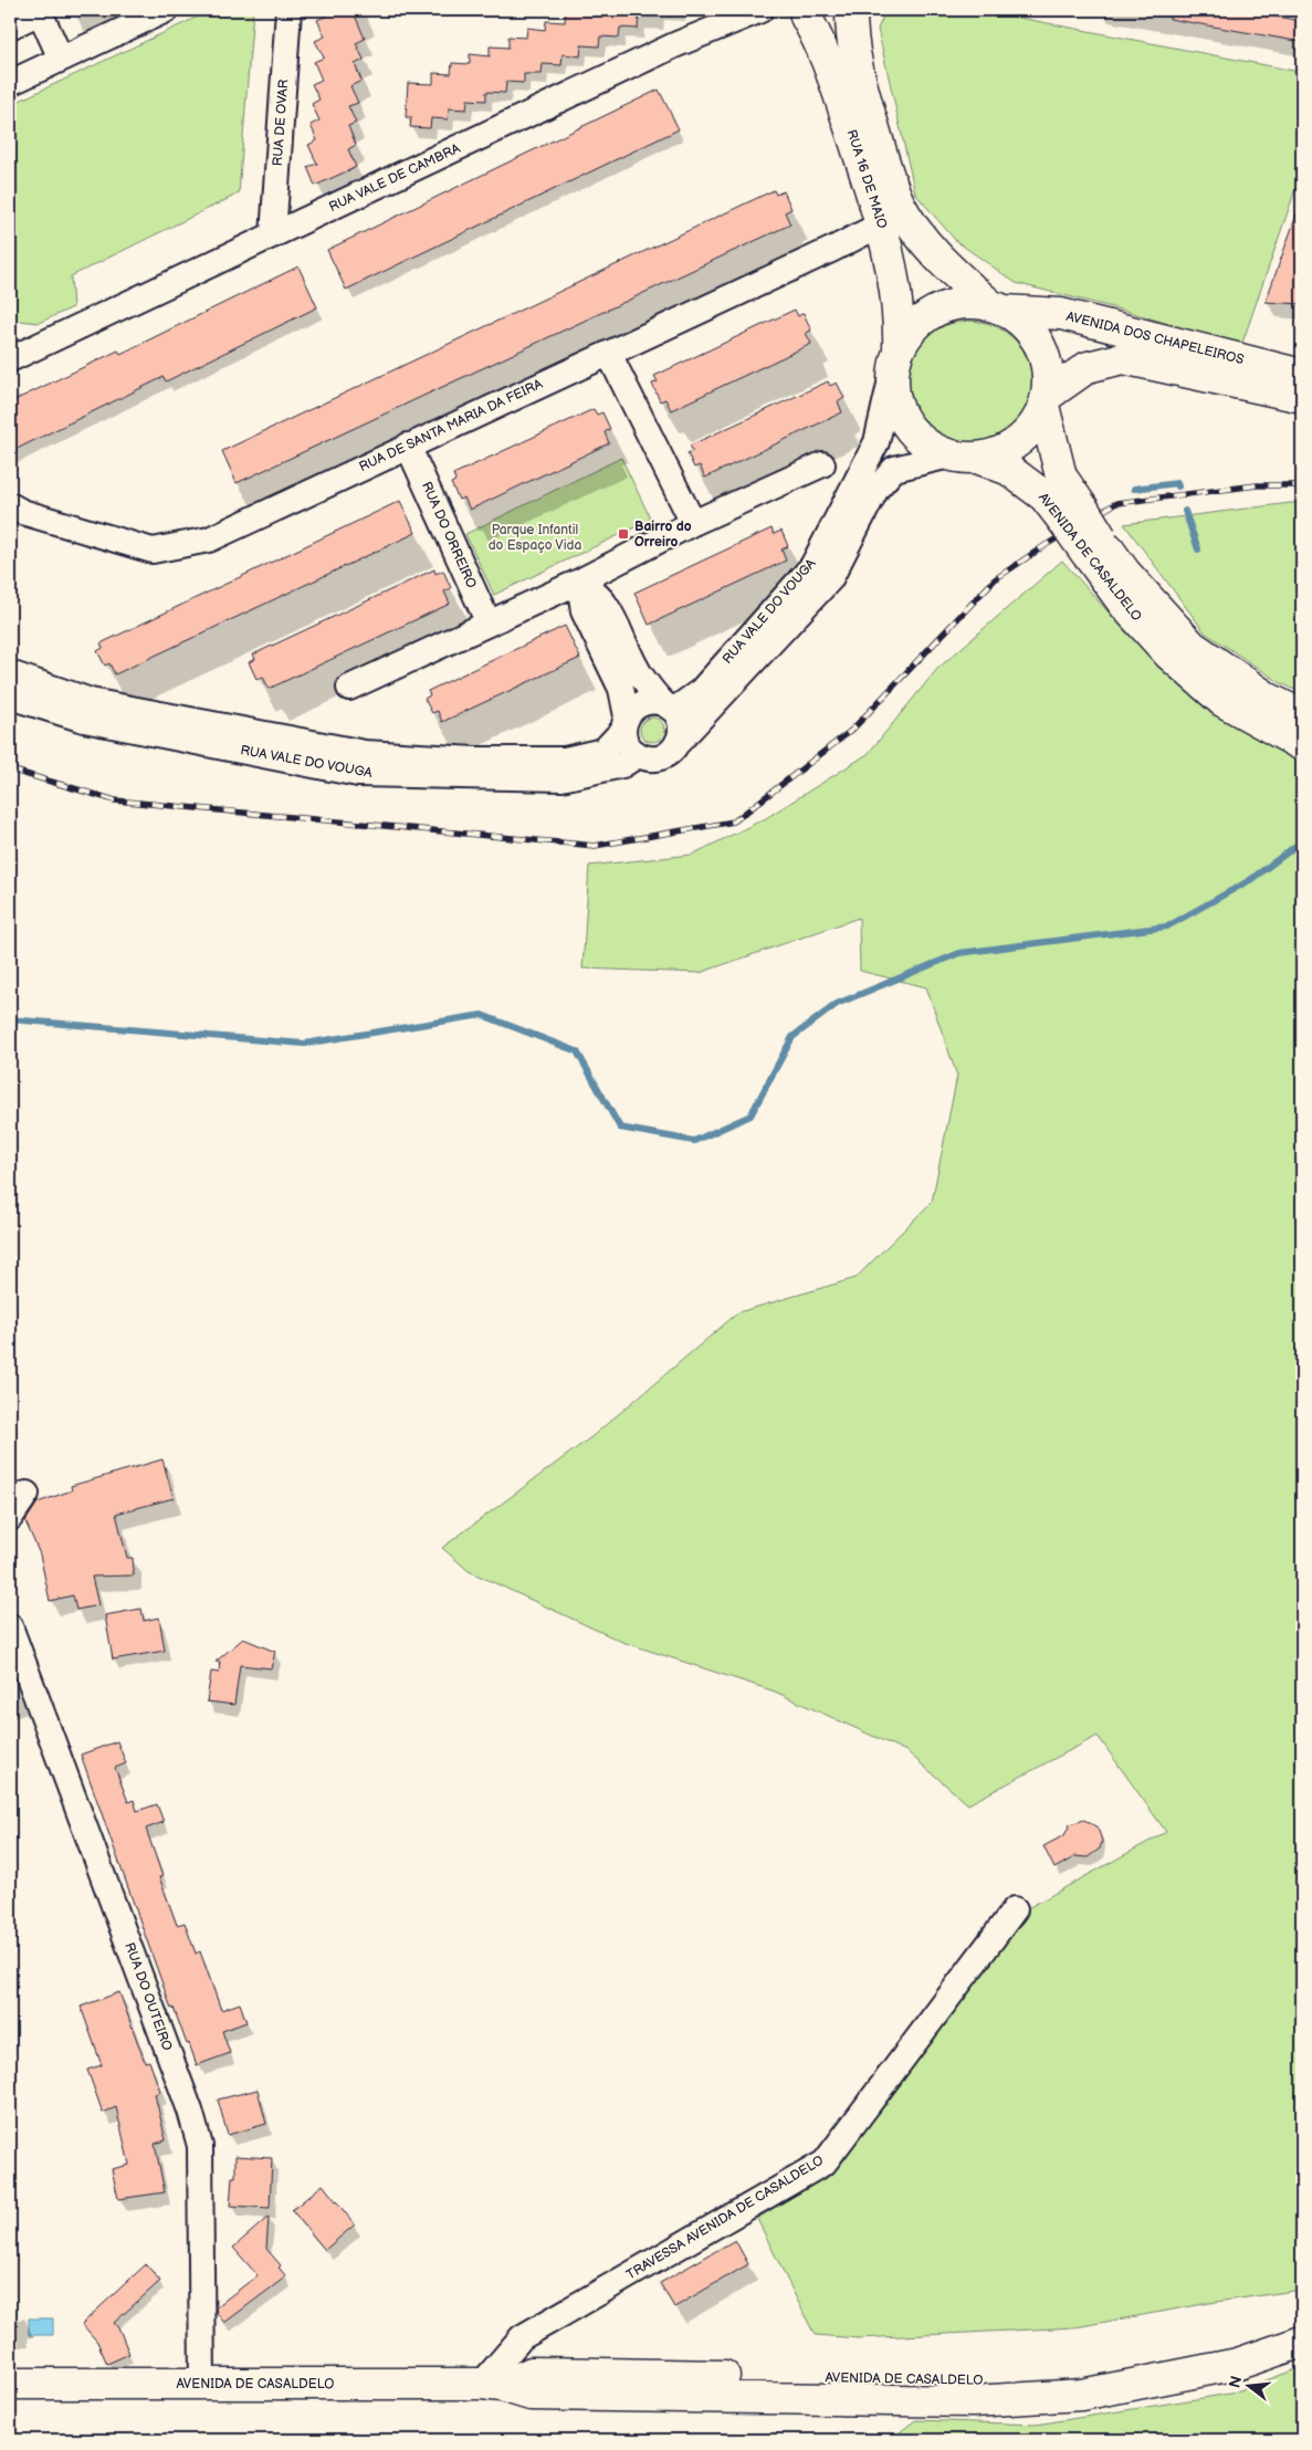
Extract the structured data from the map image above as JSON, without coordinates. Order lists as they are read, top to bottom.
{
  "streets": {
    "street": [
      "RUA DE OVAR",
      "RUA VALE DE CAMBRA",
      "RUA 16 DE MAIO",
      "AVENIDA DOS CHAPELEIROS",
      "RUA DE SANTA MARIA DA FEIRA",
      "RUA DO ORREIRO",
      "AVENIDA DE CASALDELO",
      "RUA VALE DO VOUGA",
      "RUA DO OUTEIRO",
      "TRAVESSA AVENIDA DE CASALDELO"
    ]
  },
  "crossings": [
    ["RUA DE OVAR", "RUA VALE DE CAMBRA"],
    ["RUA 16 DE MAIO", "AVENIDA DOS CHAPELEIROS"],
    ["RUA 16 DE MAIO", "RUA DE SANTA MARIA DA FEIRA"],
    ["RUA 16 DE MAIO", "AVENIDA DE CASALDELO"],
    ["RUA 16 DE MAIO", "RUA VALE DO VOUGA"],
    ["AVENIDA DOS CHAPELEIROS", "AVENIDA DE CASALDELO"],
    ["AVENIDA DOS CHAPELEIROS", "RUA VALE DO VOUGA"],
    ["RUA DE SANTA MARIA DA FEIRA", "RUA DO ORREIRO"],
    ["AVENIDA DE CASALDELO", "RUA VALE DO VOUGA"],
    ["AVENIDA DE CASALDELO", "RUA DO OUTEIRO"],
    ["AVENIDA DE CASALDELO", "TRAVESSA AVENIDA DE CASALDELO"]
  ],
  "parks": ["Parque Infantil do Espaço Vida"],
  "places": {
    "transit": ["Bairro do Orreiro"]
  },
  "north": "left"
}
